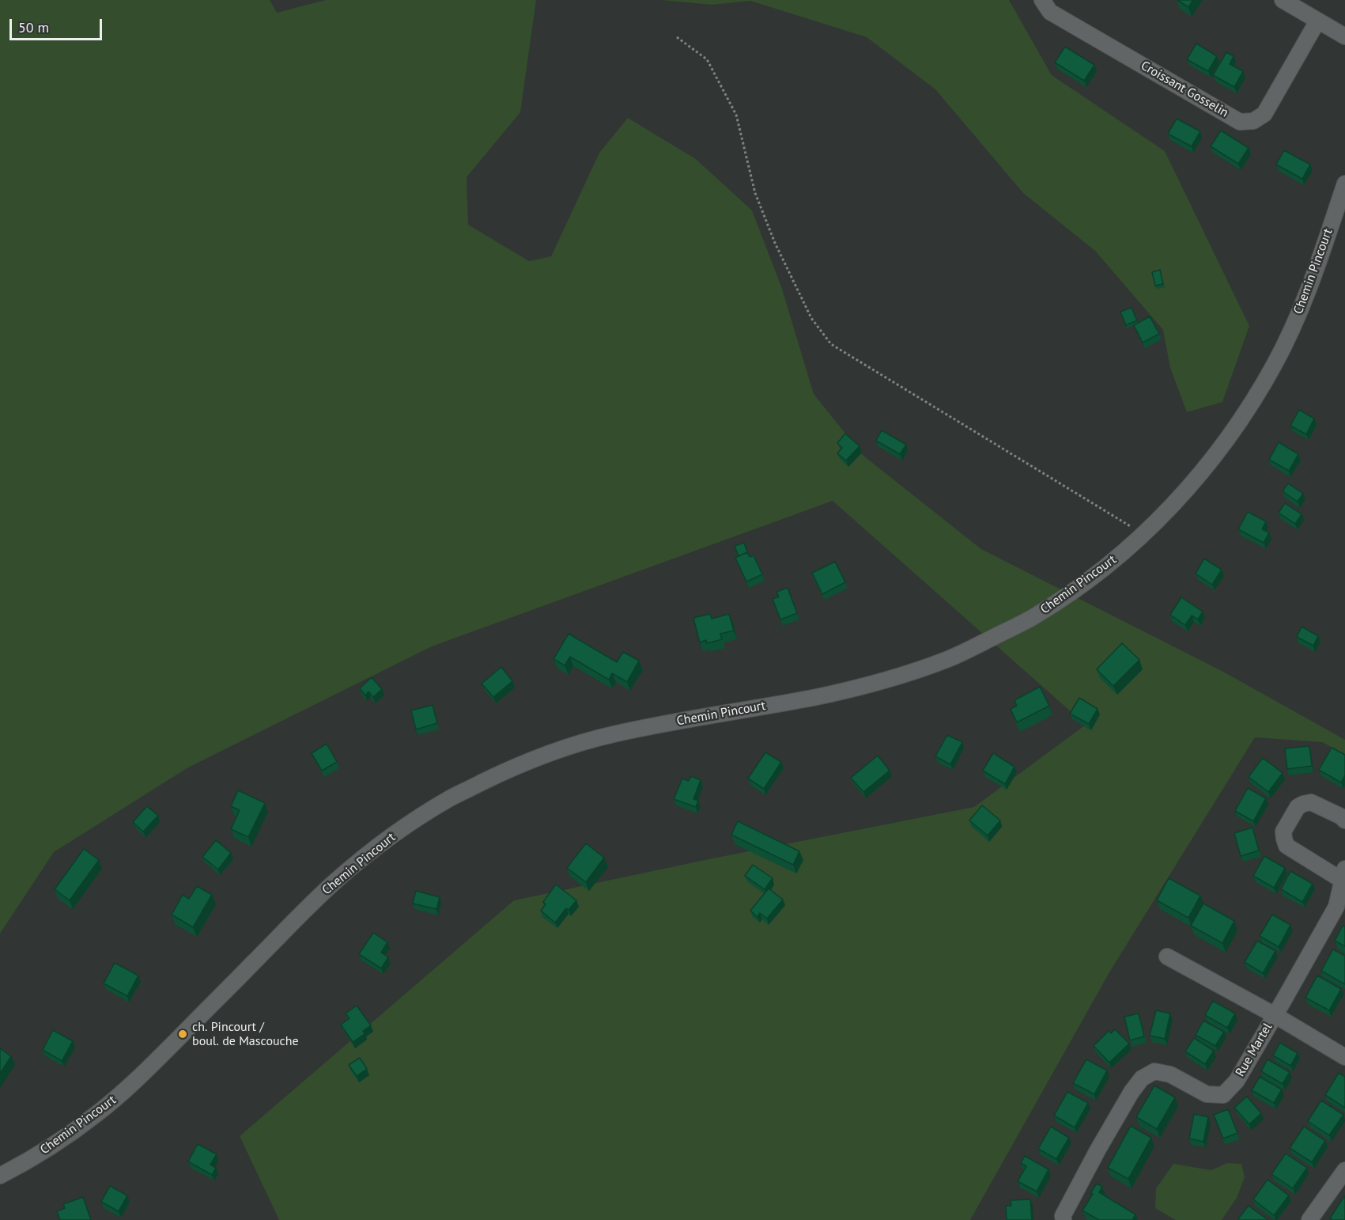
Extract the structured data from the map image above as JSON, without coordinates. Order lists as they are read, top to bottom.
{
  "streets": {
    "street": ["Croissant Gosselin", "Chemin Pincourt", "Rue Martel"]
  },
  "places": ["ch. Pincourt / boul. de Mascouche"],
  "scale_bar": "50 m"
}
